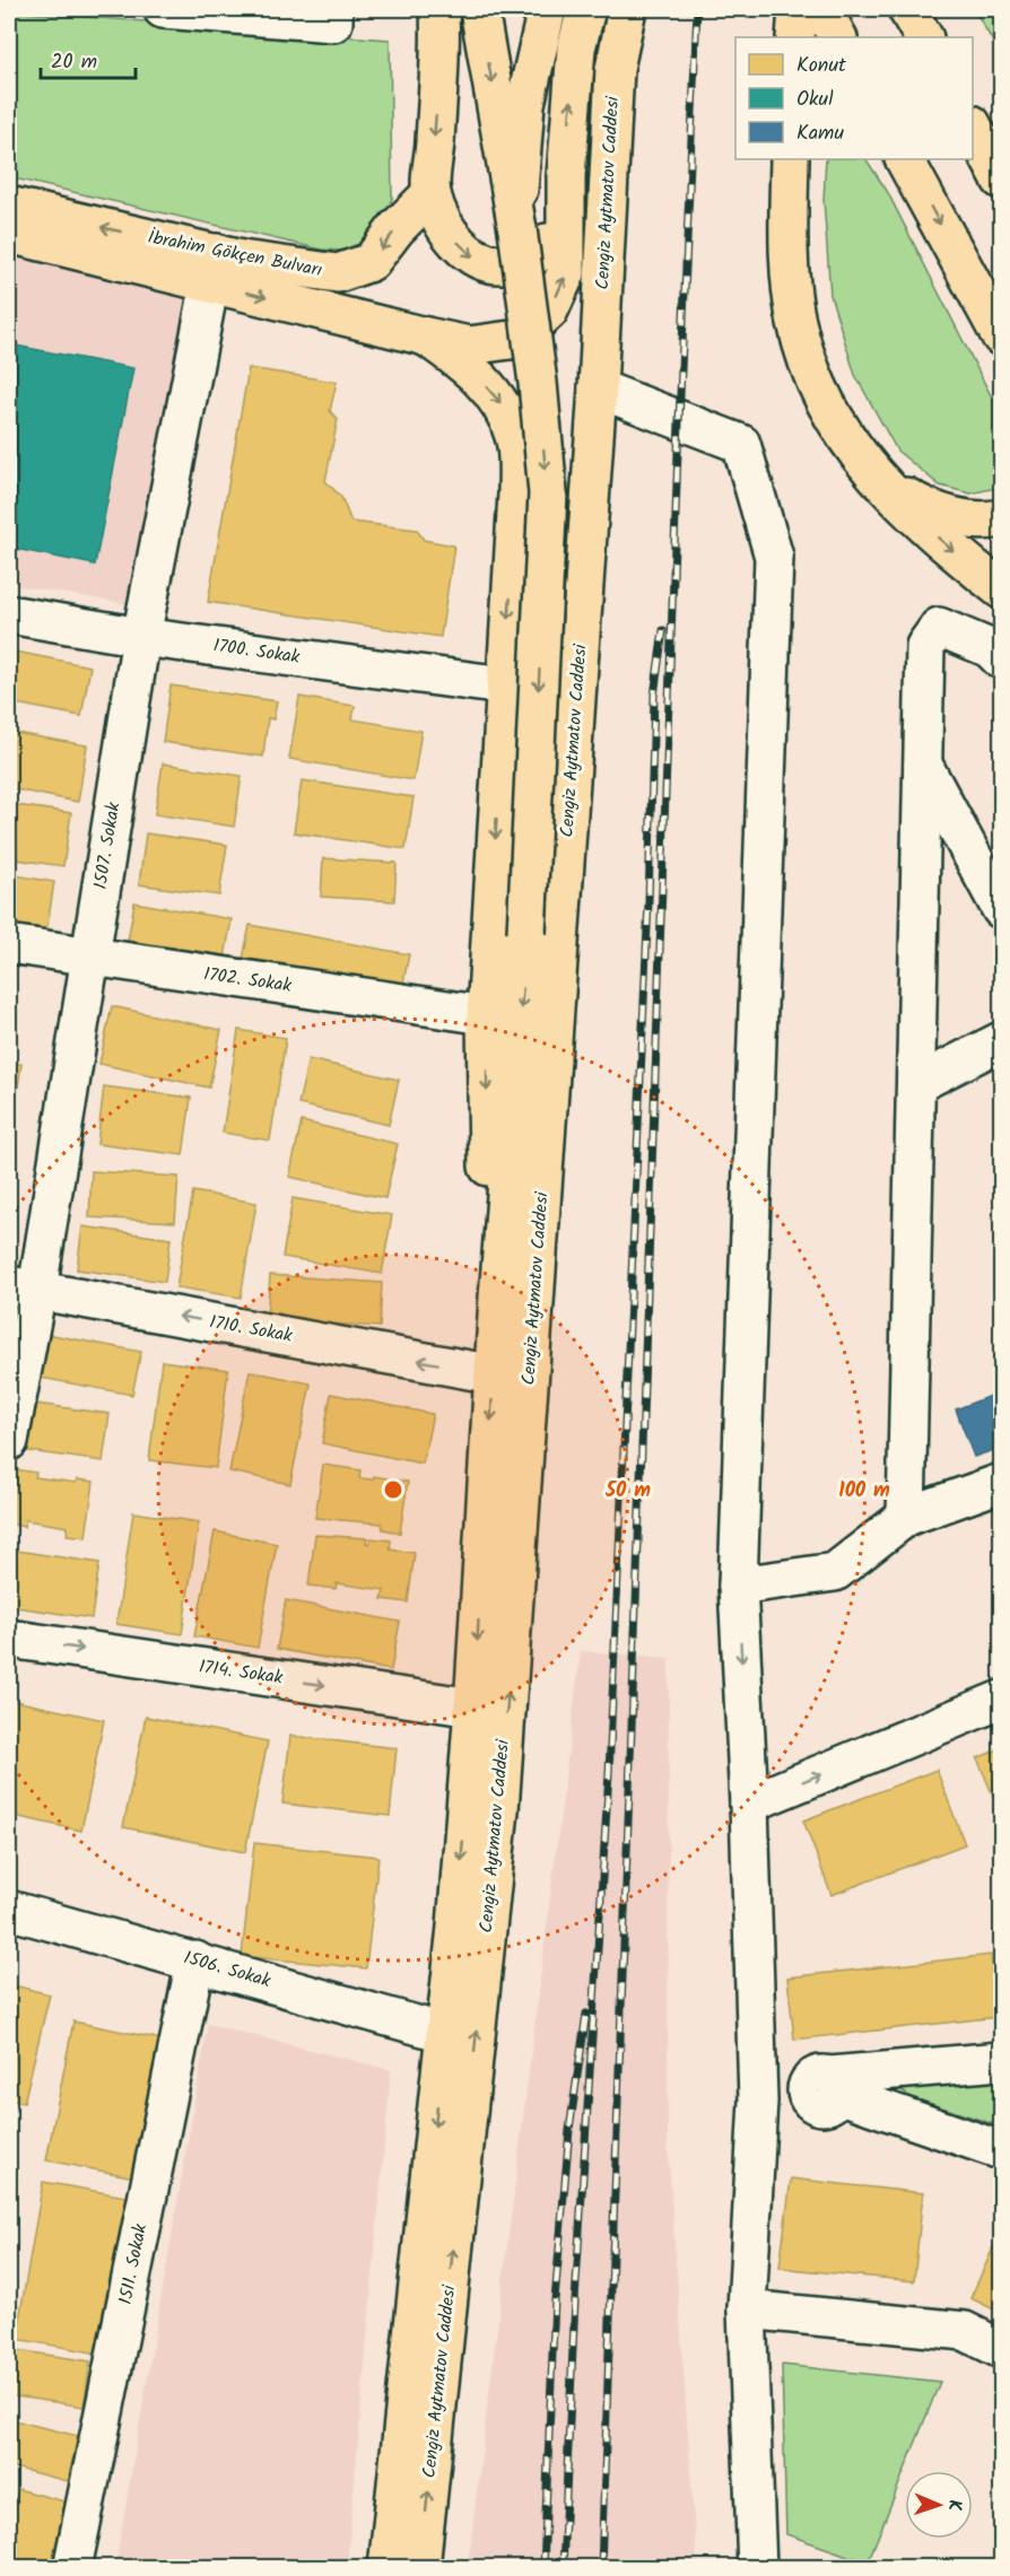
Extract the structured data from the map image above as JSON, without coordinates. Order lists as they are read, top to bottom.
{
  "streets": {
    "main road": ["Cengiz Aytmatov Caddesi", "İbrahim Gökçen Bulvarı"],
    "street": [
      "1700. Sokak",
      "1507. Sokak",
      "1702. Sokak",
      "1710. Sokak",
      "1714. Sokak",
      "1506. Sokak",
      "1511. Sokak"
    ]
  },
  "crossings": [
    ["Cengiz Aytmatov Caddesi", "1710. Sokak"],
    ["Cengiz Aytmatov Caddesi", "1714. Sokak"],
    ["Cengiz Aytmatov Caddesi", "1506. Sokak"],
    ["İbrahim Gökçen Bulvarı", "1507. Sokak"],
    ["1700. Sokak", "1507. Sokak"],
    ["1507. Sokak", "1702. Sokak"],
    ["1507. Sokak", "1710. Sokak"],
    ["1506. Sokak", "1511. Sokak"]
  ],
  "one_way": ["1710. Sokak", "1714. Sokak"],
  "legend": ["Konut", "Okul", "Kamu"],
  "scale_bar": "20 m",
  "north": "right",
  "rings": ["50 m", "100 m"]
}
